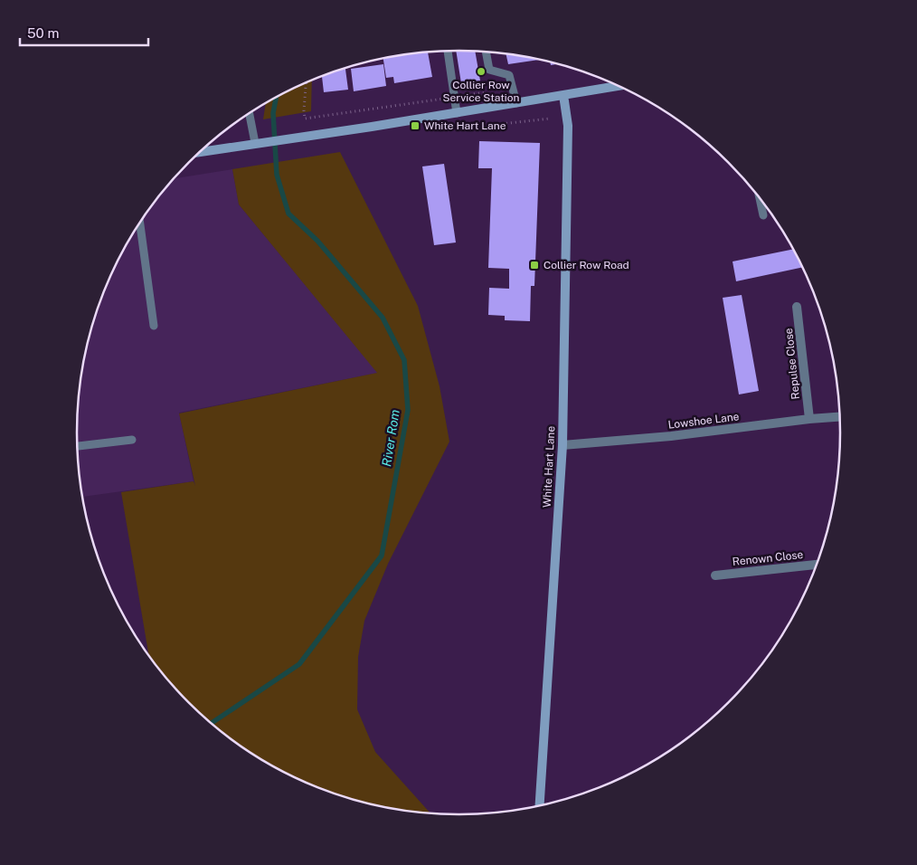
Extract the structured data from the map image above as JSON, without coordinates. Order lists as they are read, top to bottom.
{
  "streets": {
    "street": [
      "Repulse Close",
      "Lowshoe Lane",
      "White Hart Lane",
      "Renown Close"
    ]
  },
  "crossings": [
    ["Repulse Close", "Lowshoe Lane"],
    ["Lowshoe Lane", "White Hart Lane"]
  ],
  "water": ["River Rom"],
  "places": {
    "other": ["Collier Row Service Station"],
    "transit": ["White Hart Lane", "Collier Row Road"]
  },
  "scale_bar": "50 m"
}
